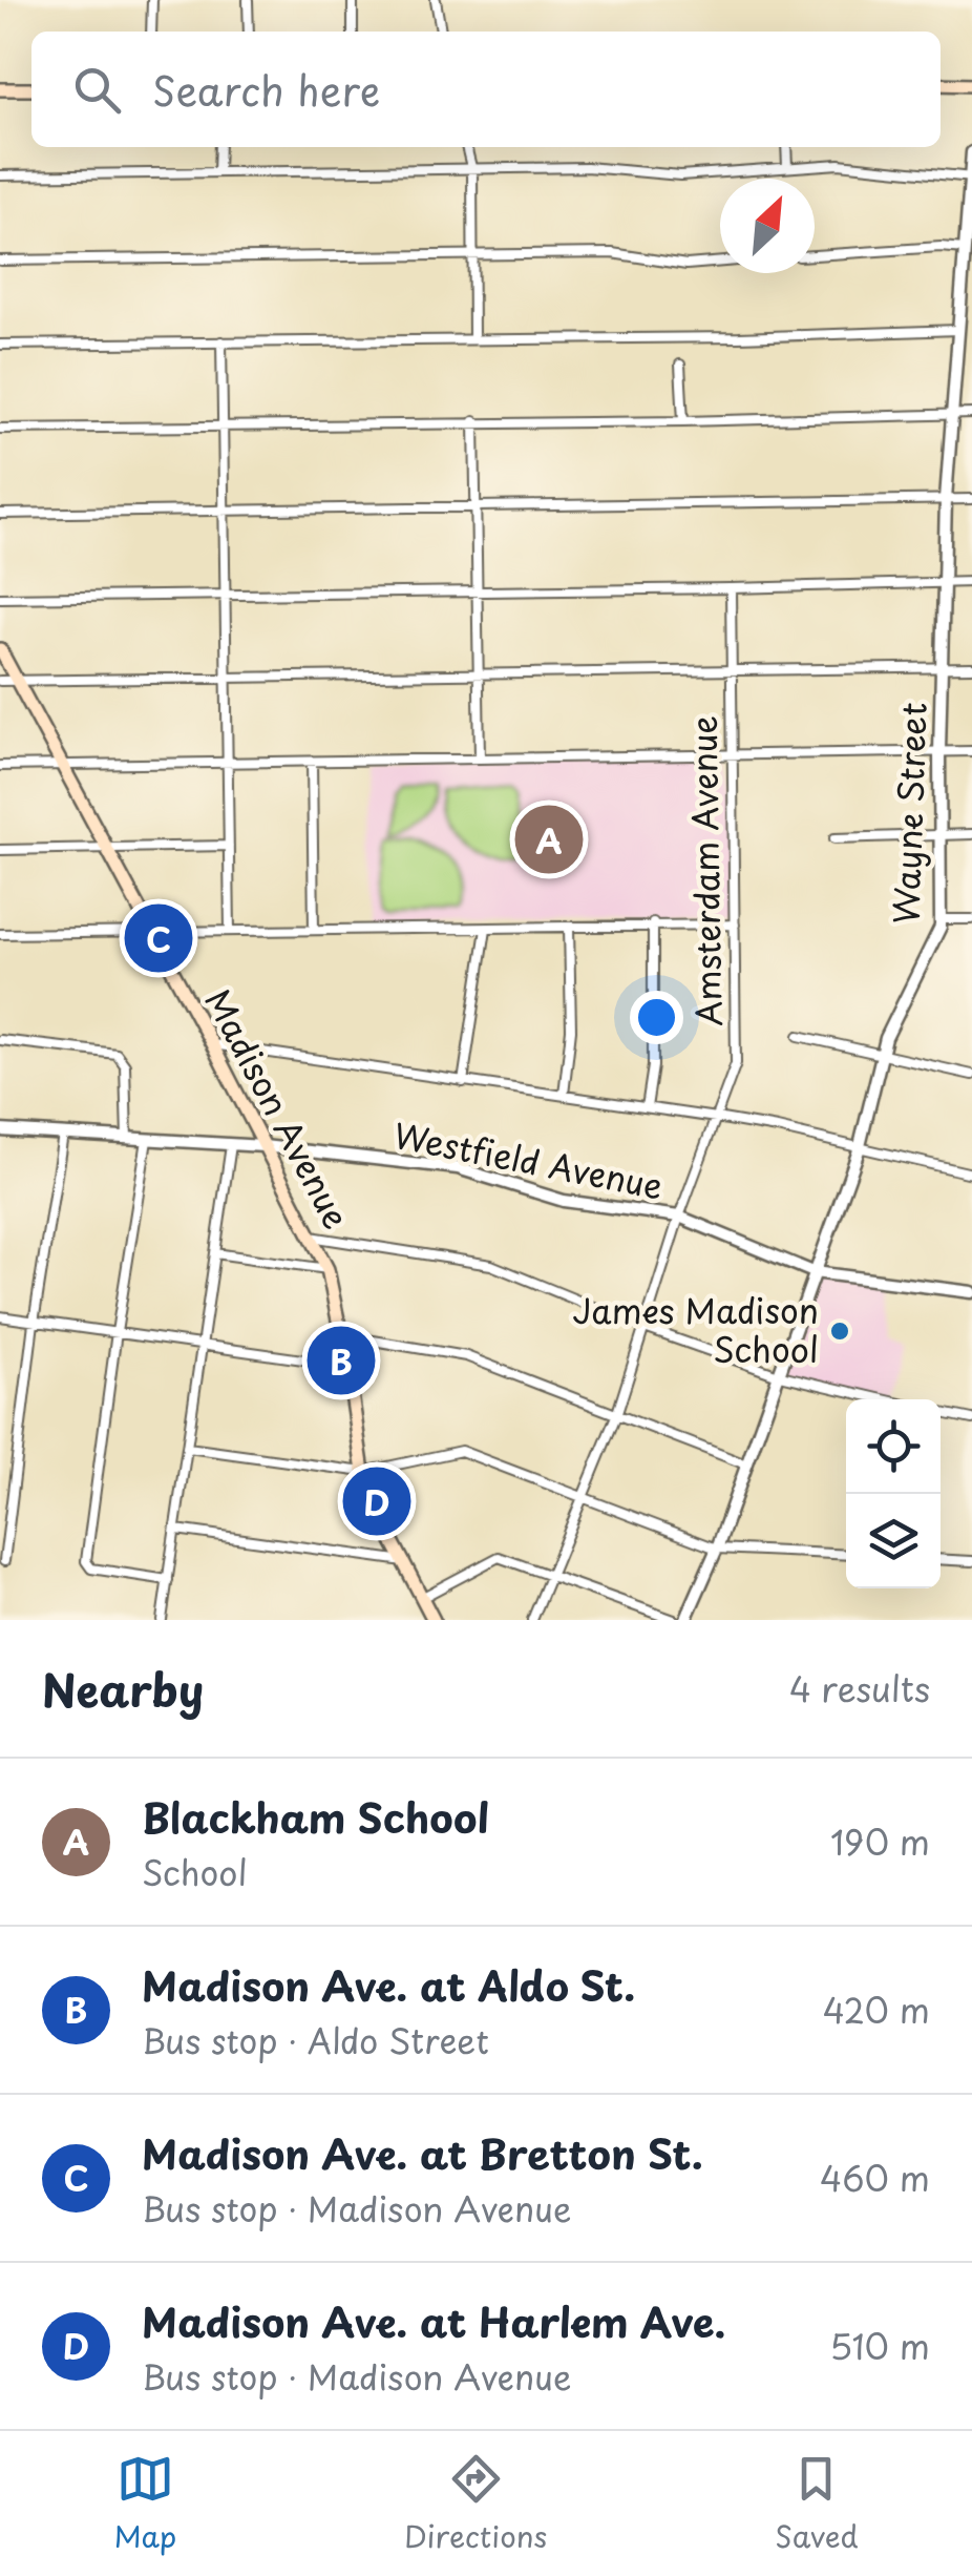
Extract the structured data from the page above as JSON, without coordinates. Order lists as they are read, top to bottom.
{
  "streets": {
    "main road": ["Madison Avenue"],
    "street": ["Wayne Street", "Amsterdam Avenue", "Westfield Avenue"]
  },
  "crossings": [
    ["Wayne Street", "Westfield Avenue"],
    ["Amsterdam Avenue", "Westfield Avenue"],
    ["Madison Avenue", "Westfield Avenue"]
  ],
  "places": ["James Madison School"],
  "north": "top right",
  "page": {
    "search": "Search here",
    "pins": [
      "A",
      "C",
      "B",
      "D"
    ],
    "heading": ["Nearby", "4 results"],
    "list": [
      {
        "mark": "A",
        "name": "Blackham School",
        "note": "School",
        "value": "190 m"
      },
      {
        "mark": "B",
        "name": "Madison Ave. at Aldo St.",
        "note": "Bus stop · Aldo Street",
        "value": "420 m"
      },
      {
        "mark": "C",
        "name": "Madison Ave. at Bretton St.",
        "note": "Bus stop · Madison Avenue",
        "value": "460 m"
      },
      {
        "mark": "D",
        "name": "Madison Ave. at Harlem Ave.",
        "note": "Bus stop · Madison Avenue",
        "value": "510 m"
      }
    ],
    "nav": ["Map", "Directions", "Saved"]
  }
}
